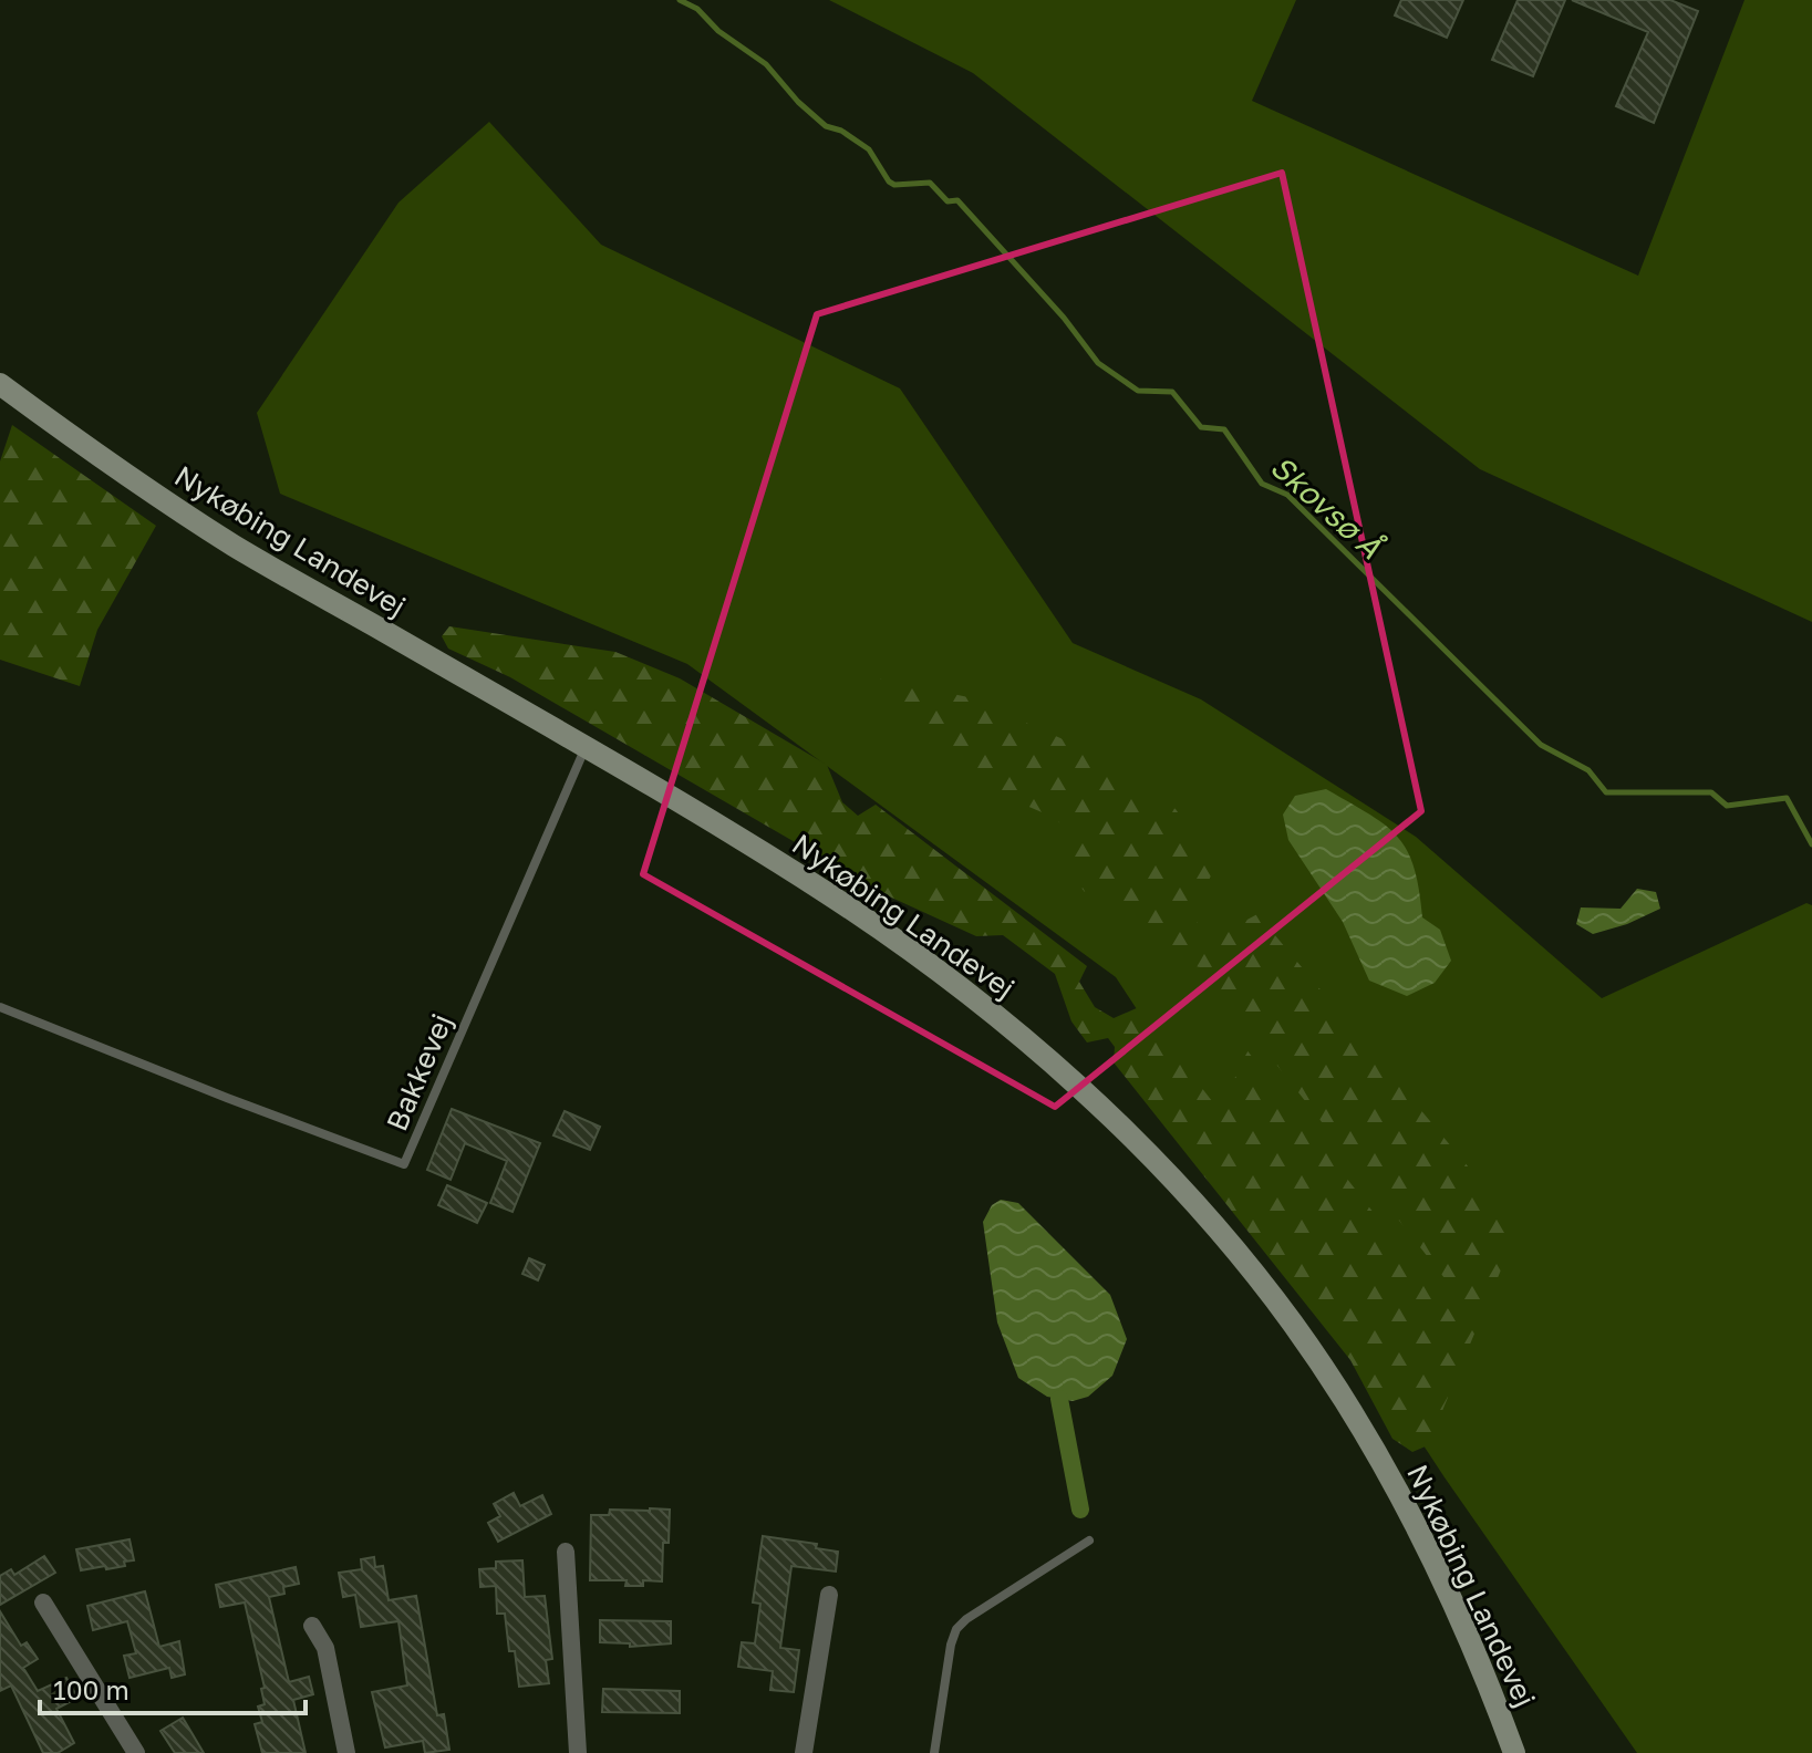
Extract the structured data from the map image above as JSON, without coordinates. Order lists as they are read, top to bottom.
{
  "streets": {
    "main road": ["Nykøbing Landevej"],
    "lane": ["Bakkevej"]
  },
  "crossings": [
    ["Nykøbing Landevej", "Bakkevej"]
  ],
  "water": ["Skovsø Å"],
  "scale_bar": "100 m"
}
